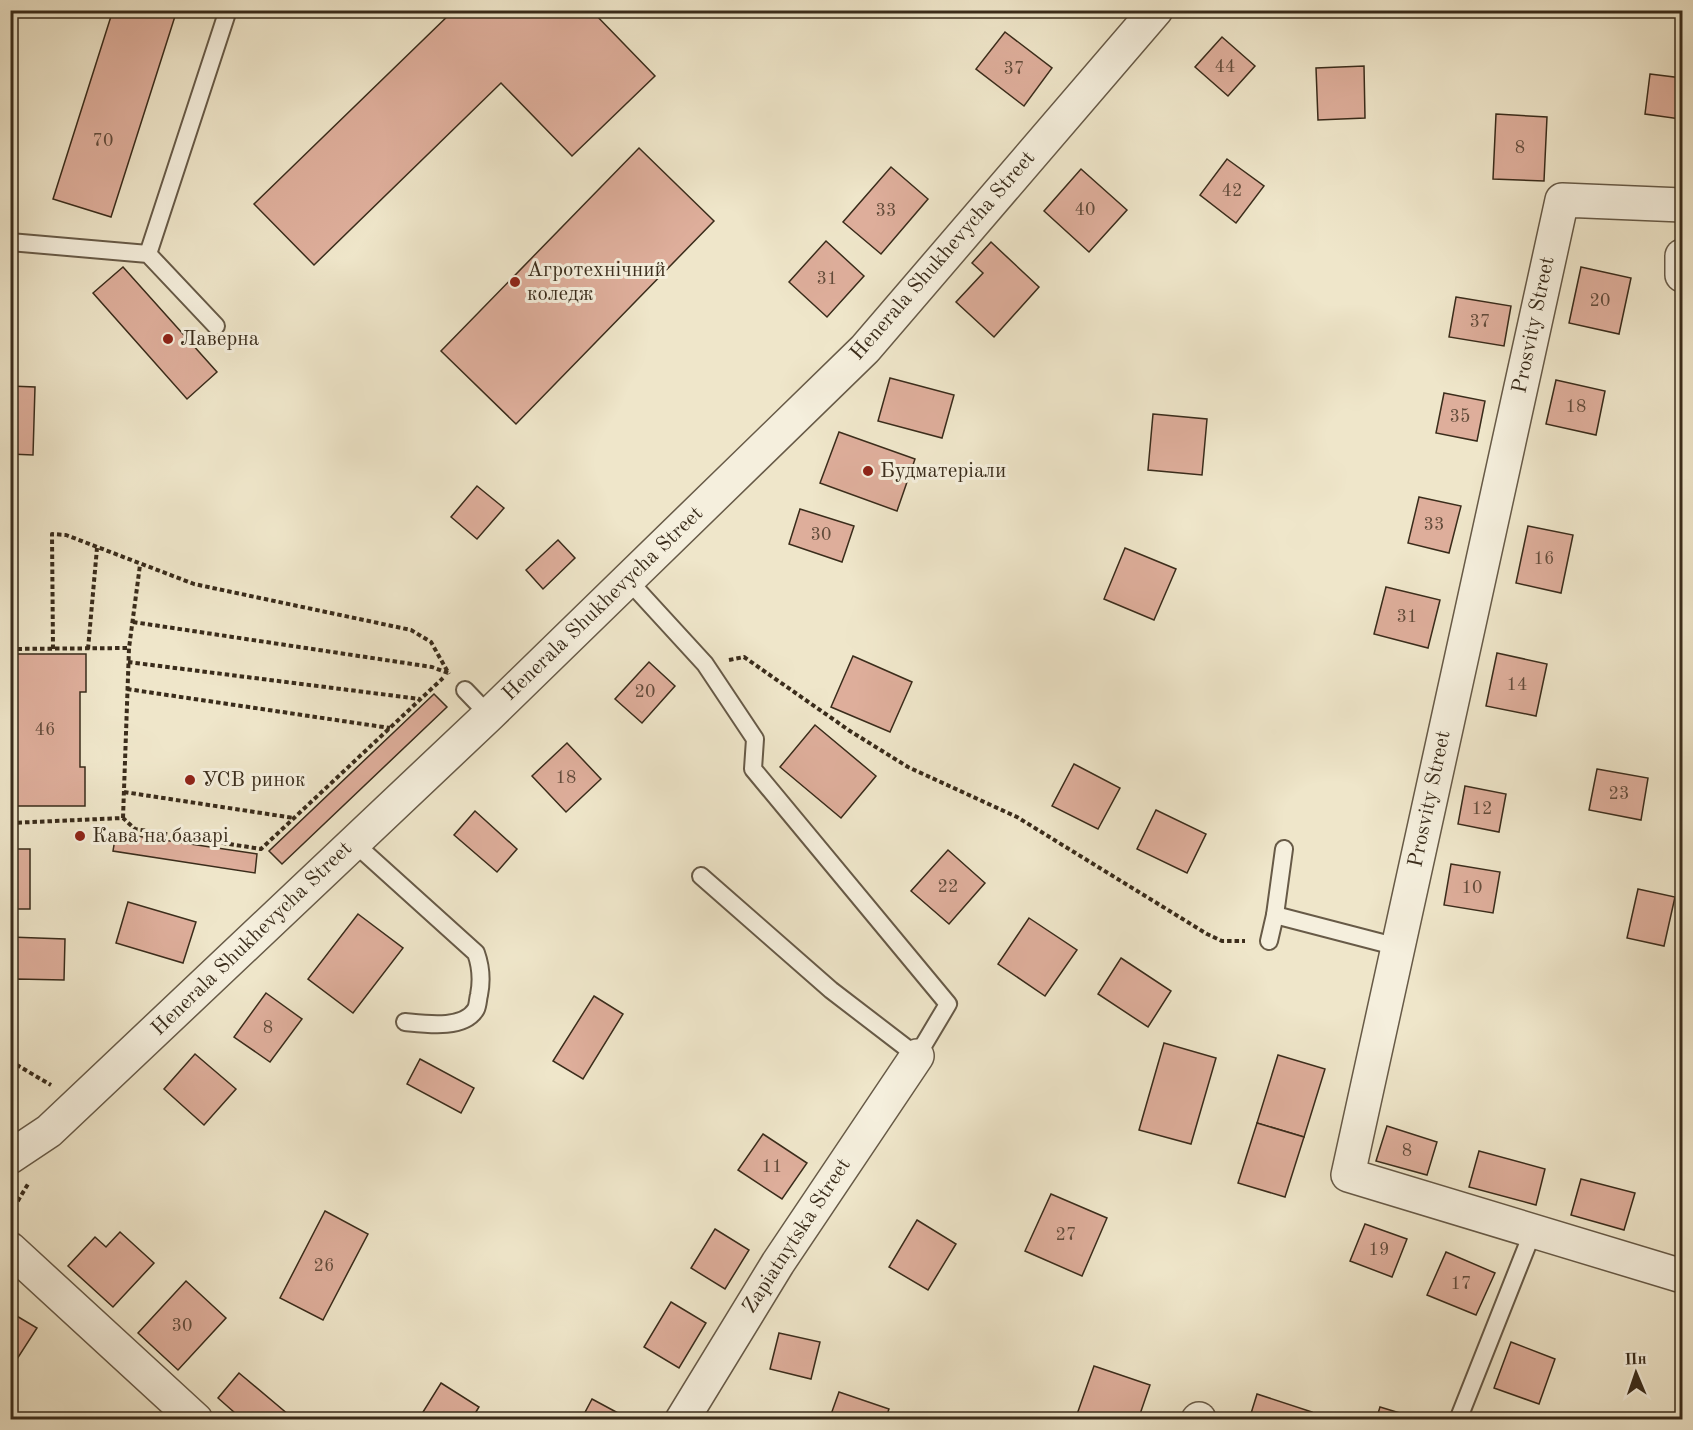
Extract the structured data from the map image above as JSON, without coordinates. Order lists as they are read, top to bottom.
{
  "streets": {
    "street": ["Henerala Shukhevycha Street", "Prosvity Street", "Zapiatnytska Street"]
  },
  "places": [
    "Агротехнічний коледж",
    "Лаверна",
    "Будматеріали",
    "УСВ ринок",
    "Кава на базарі"
  ],
  "house_numbers": [
    "44",
    "37",
    "70",
    "8",
    "42",
    "40",
    "33",
    "31",
    "20",
    "37",
    "18",
    "35",
    "33",
    "30",
    "16",
    "31",
    "14",
    "20",
    "46",
    "18",
    "23",
    "12",
    "22",
    "10",
    "8",
    "8",
    "11",
    "27",
    "19",
    "26",
    "17",
    "30"
  ],
  "north": "top"
}
